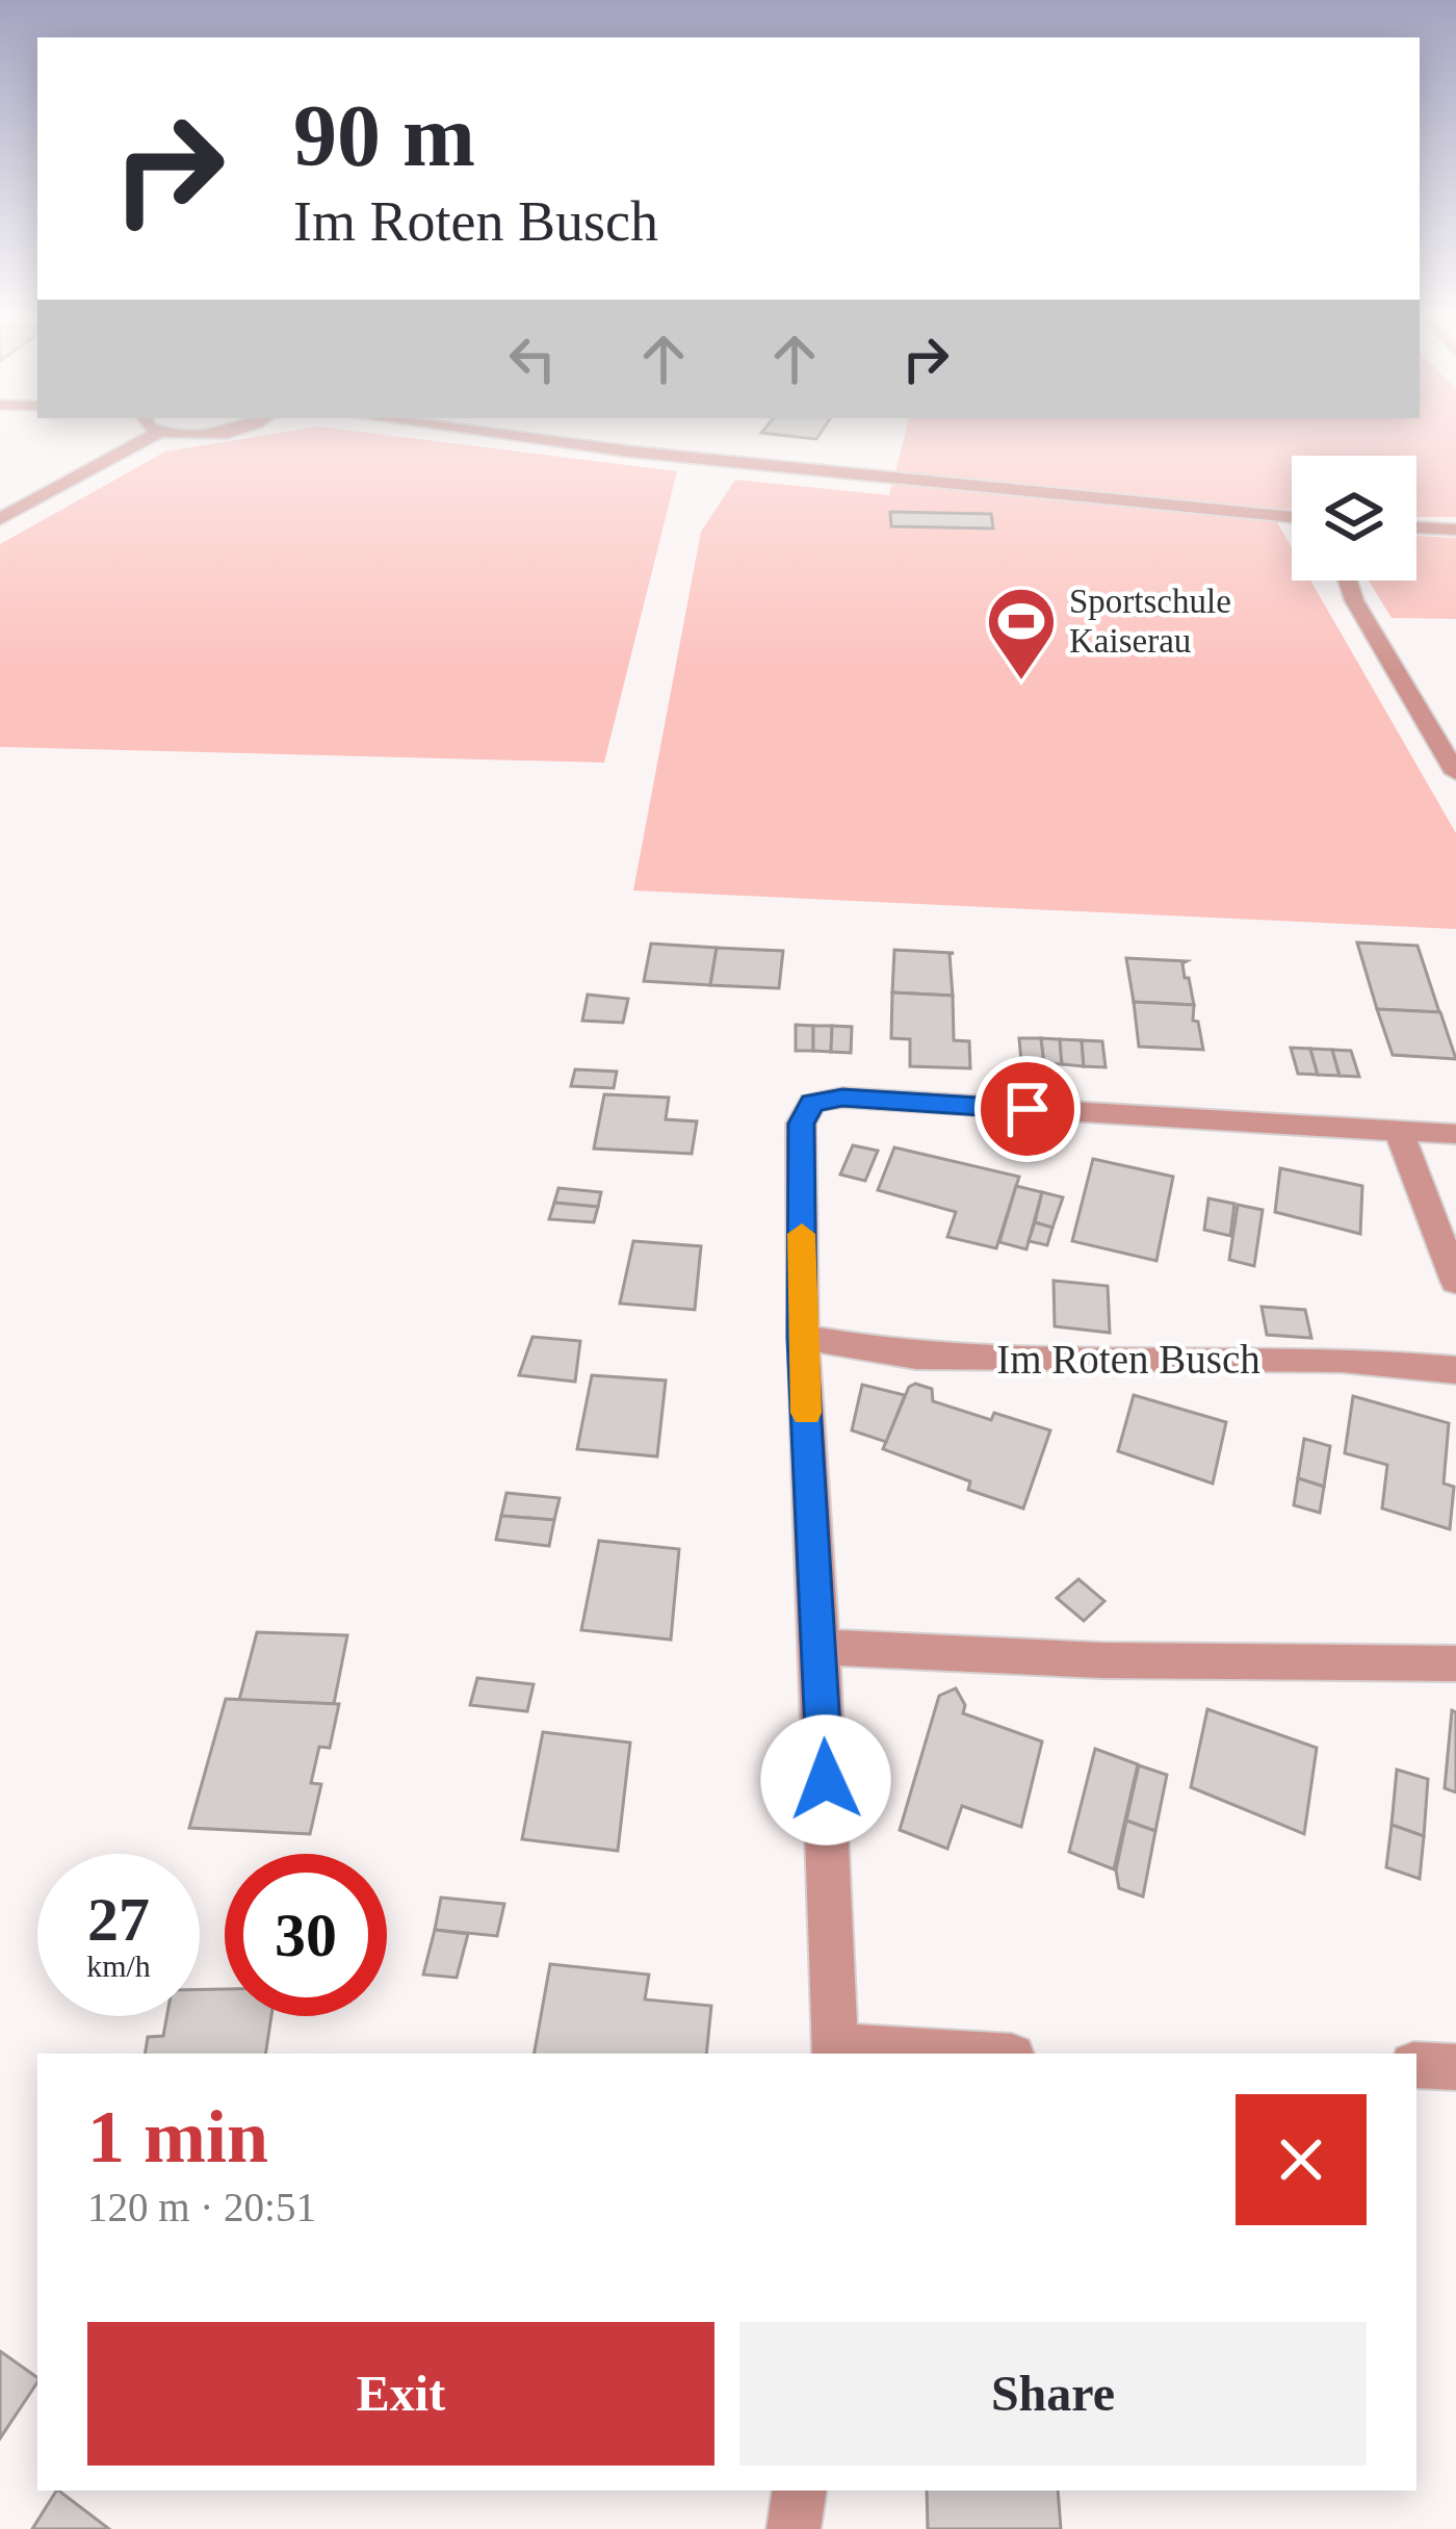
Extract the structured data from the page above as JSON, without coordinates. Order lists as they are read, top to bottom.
{
  "streets": {
    "street": ["Im Roten Busch"]
  },
  "places": {
    "sports": ["Sportschule Kaiserau"]
  },
  "page": {
    "turn": ["90 m", "Im Roten Busch"],
    "speed": "27 km/h",
    "limit": "30",
    "heading": ["1 min", "120 m · 20:51"],
    "buttons": ["Exit", "Share"]
  }
}
